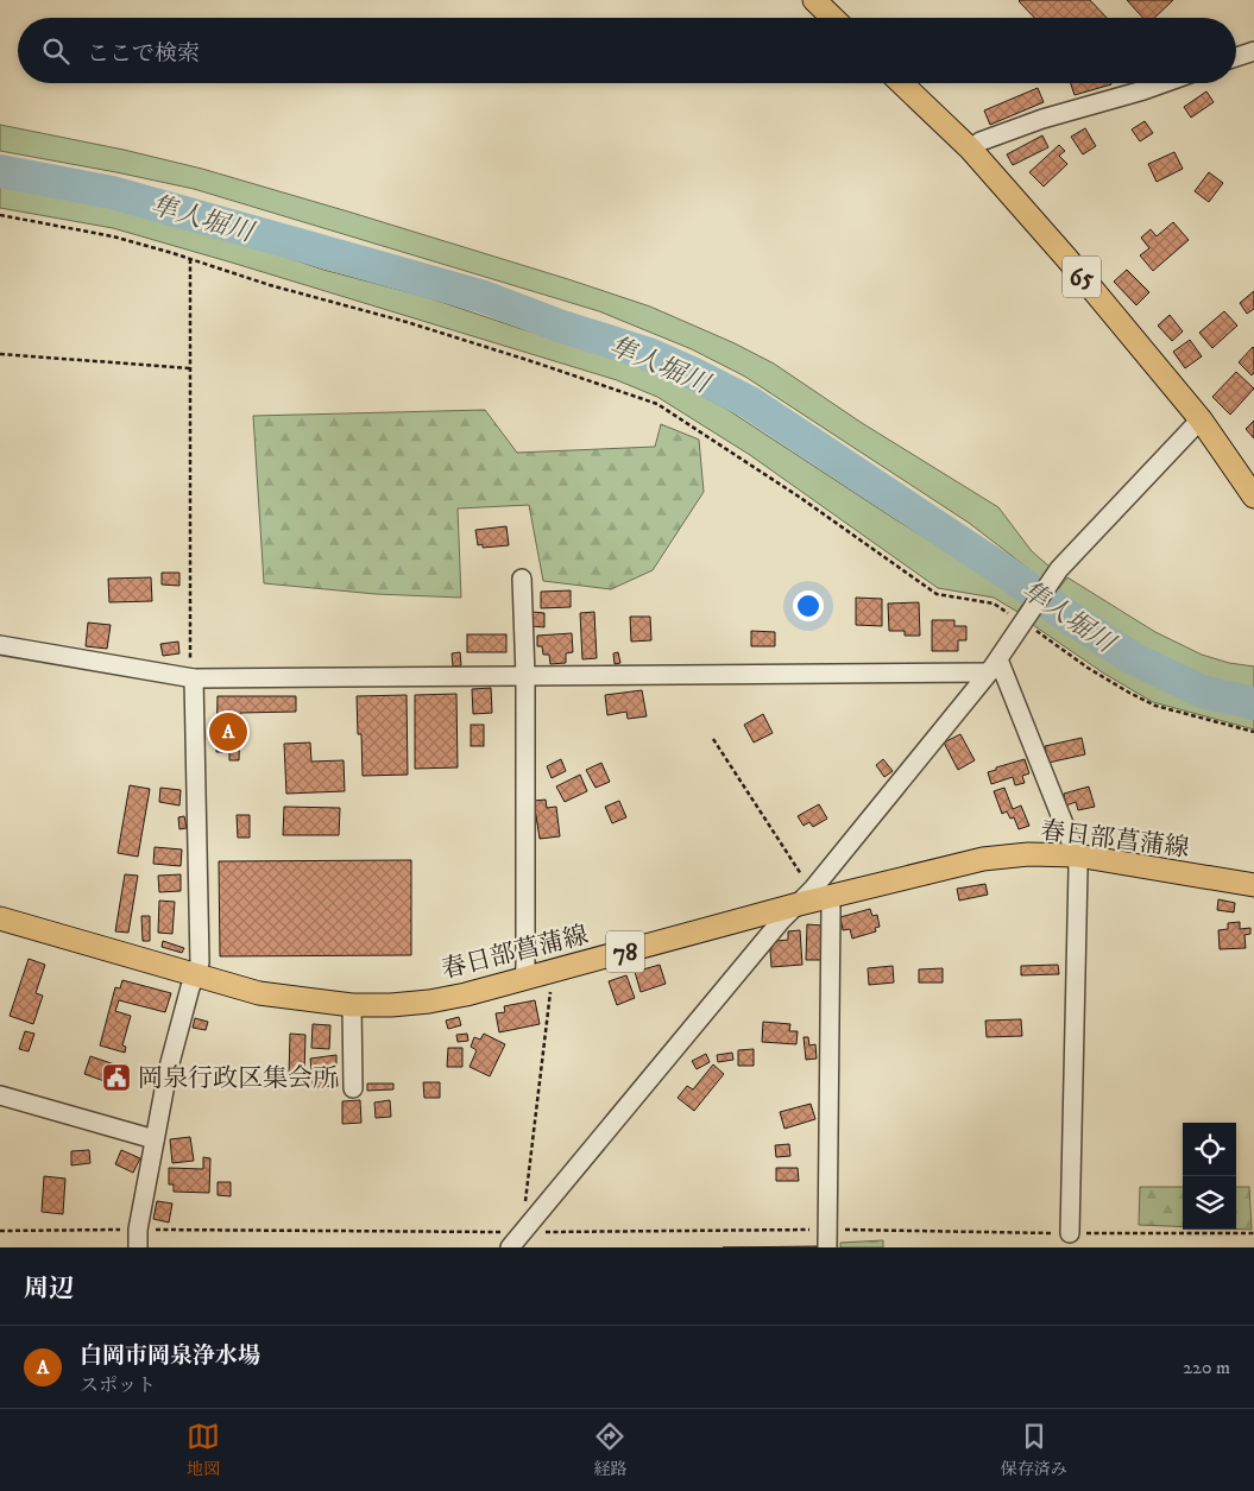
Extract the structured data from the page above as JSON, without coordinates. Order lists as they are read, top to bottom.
{
  "streets": {
    "main road": ["65", "春日部菖蒲線", "78"]
  },
  "water": ["隼人堀川"],
  "places": {
    "public building": ["岡泉行政区集会所"]
  },
  "page": {
    "search": "ここで検索",
    "pins": "A",
    "heading": "周辺",
    "list": [
      {
        "mark": "A",
        "name": "白岡市岡泉浄水場",
        "note": "スポット",
        "value": "220 m"
      }
    ],
    "nav": ["地図", "経路", "保存済み"]
  }
}
